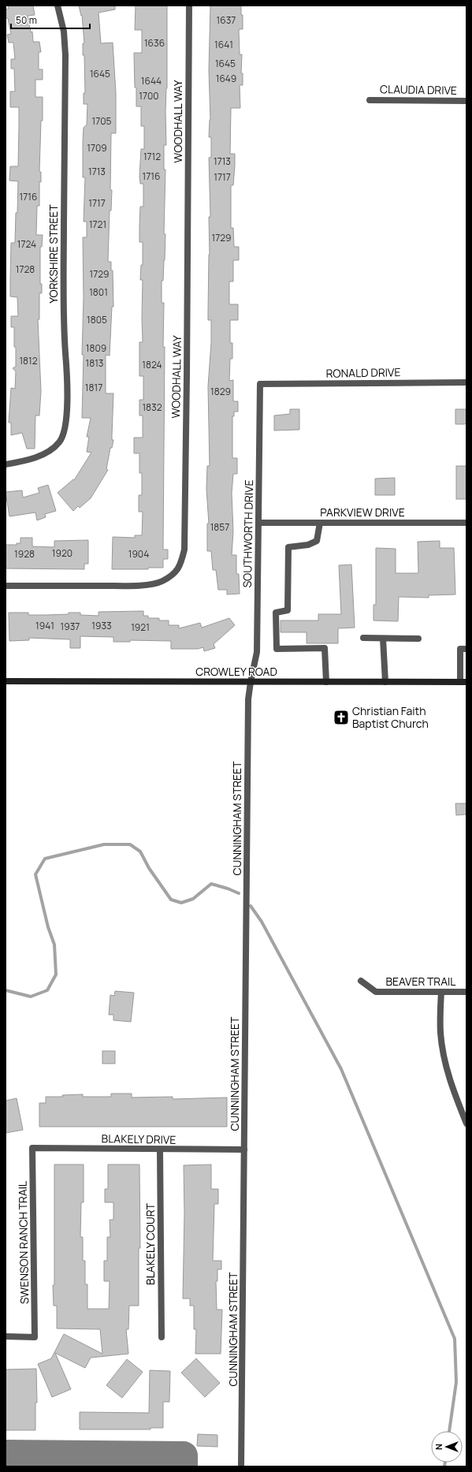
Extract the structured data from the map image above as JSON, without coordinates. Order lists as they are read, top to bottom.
{
  "streets": {
    "main road": ["CROWLEY ROAD"],
    "street": [
      "CLAUDIA DRIVE",
      "WOODHALL WAY",
      "YORKSHIRE STREET",
      "RONALD DRIVE",
      "PARKVIEW DRIVE",
      "SOUTHWORTH DRIVE",
      "CUNNINGHAM STREET",
      "BEAVER TRAIL",
      "BLAKELY DRIVE",
      "SWENSON RANCH TRAIL",
      "BLAKELY COURT"
    ]
  },
  "crossings": [
    ["RONALD DRIVE", "SOUTHWORTH DRIVE"],
    ["PARKVIEW DRIVE", "SOUTHWORTH DRIVE"],
    ["SOUTHWORTH DRIVE", "CROWLEY ROAD"],
    ["SOUTHWORTH DRIVE", "CUNNINGHAM STREET"],
    ["CROWLEY ROAD", "CUNNINGHAM STREET"],
    ["CUNNINGHAM STREET", "BLAKELY DRIVE"],
    ["BLAKELY DRIVE", "SWENSON RANCH TRAIL"],
    ["BLAKELY DRIVE", "BLAKELY COURT"]
  ],
  "places": {
    "church": ["Christian Faith Baptist Church"]
  },
  "house_numbers": [
    "1637",
    "1636",
    "1641",
    "1645",
    "1645",
    "1649",
    "1644",
    "1700",
    "1705",
    "1709",
    "1712",
    "1713",
    "1713",
    "1716",
    "1717",
    "1716",
    "1717",
    "1721",
    "1729",
    "1724",
    "1728",
    "1729",
    "1801",
    "1805",
    "1809",
    "1812",
    "1813",
    "1824",
    "1817",
    "1829",
    "1832",
    "1857",
    "1920",
    "1928",
    "1904",
    "1941",
    "1933",
    "1937",
    "1921"
  ],
  "scale_bar": "50 m",
  "north": "left"
}
